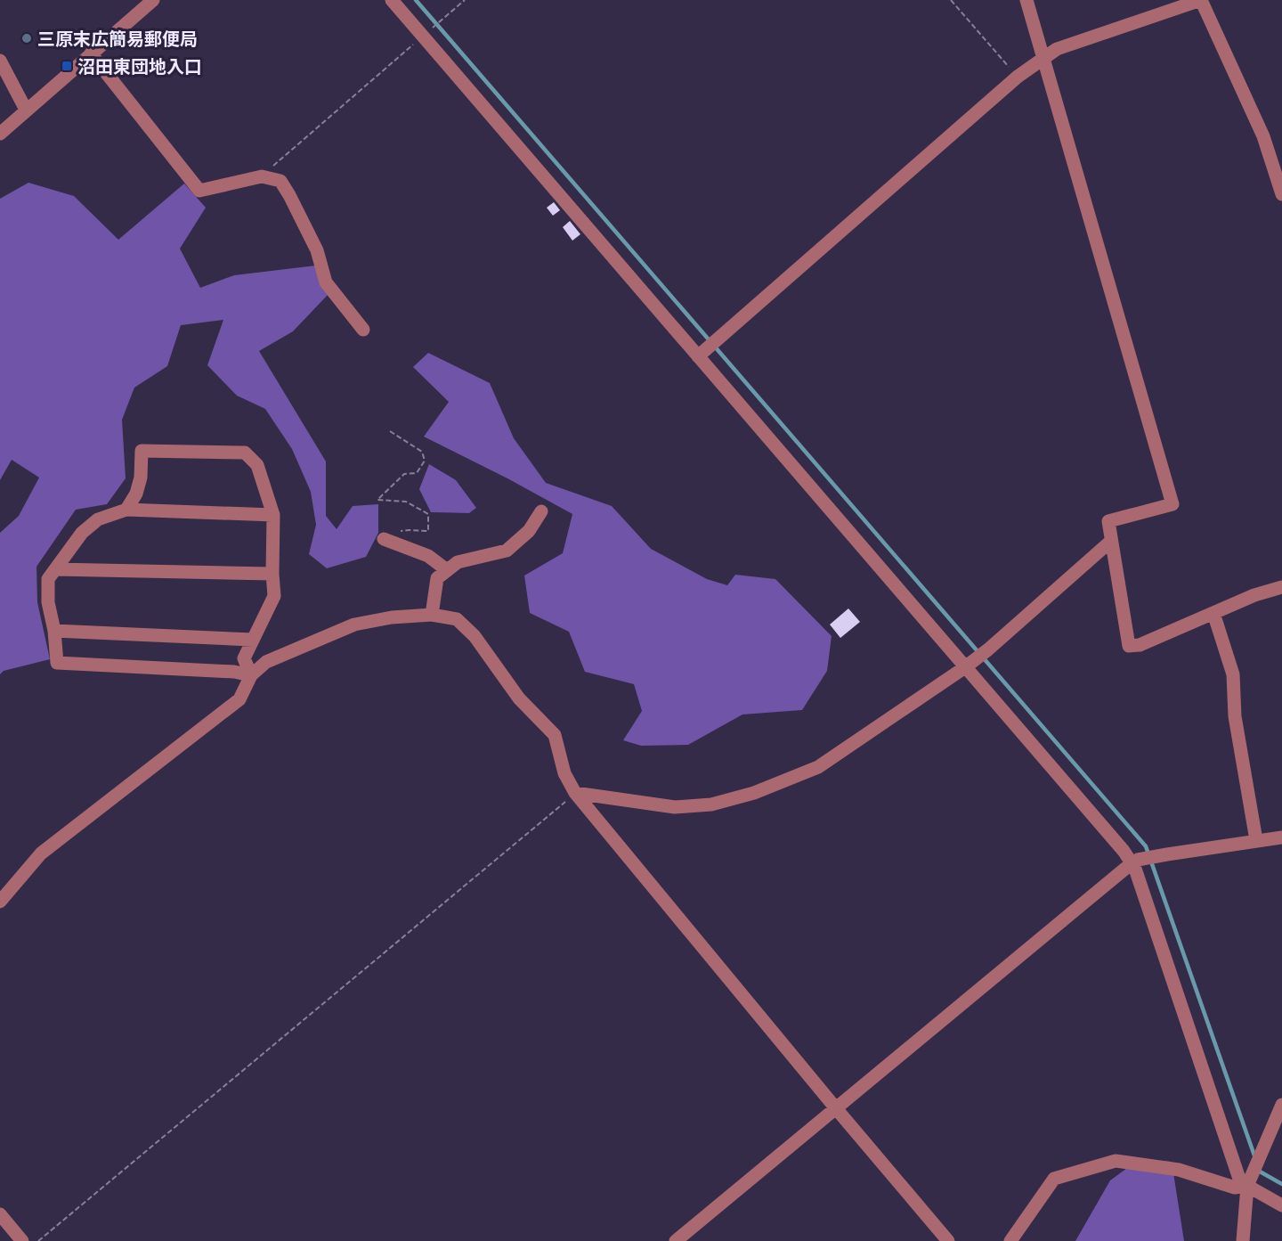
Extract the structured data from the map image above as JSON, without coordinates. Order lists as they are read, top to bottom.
{
  "places": {
    "other": ["三原末広簡易郵便局"],
    "transit": ["沼田東団地入口"]
  }
}
